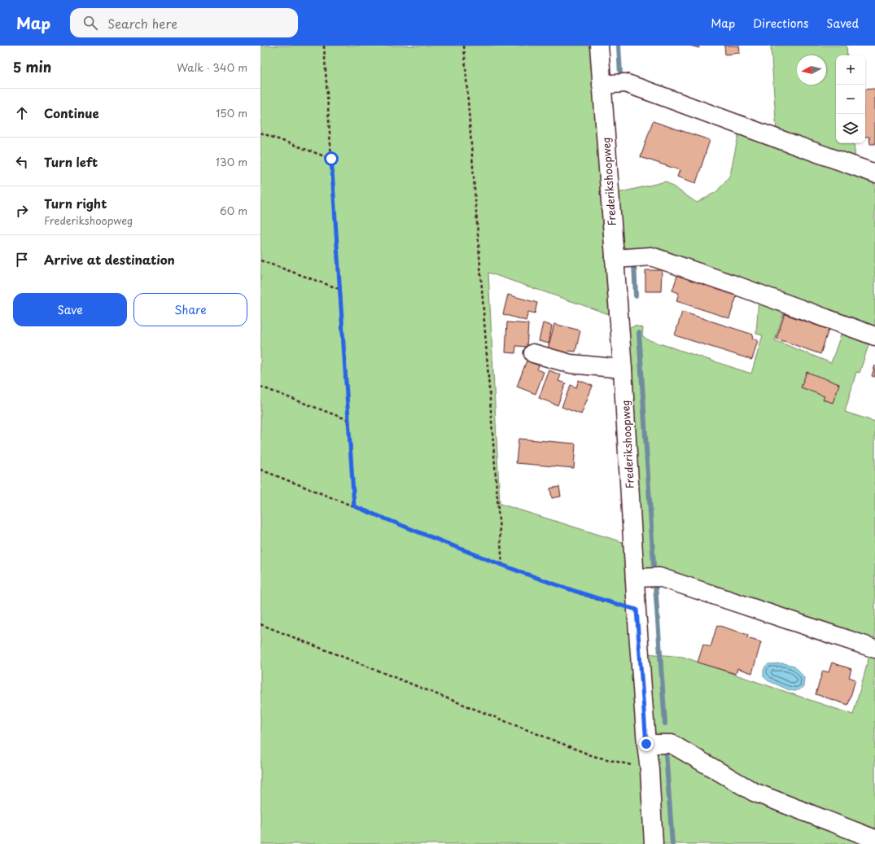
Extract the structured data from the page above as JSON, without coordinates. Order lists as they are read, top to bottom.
{
  "streets": {
    "street": ["Frederikshoopweg"]
  },
  "north": "left",
  "page": {
    "header": "Map",
    "search": "Search here",
    "nav": ["Map", "Directions", "Saved"],
    "heading": ["5 min", "Walk · 340 m"],
    "map_buttons": ["+", "−"],
    "list": [
      ["Continue", "150 m"],
      ["Turn left", "130 m"],
      ["Turn right", "Frederikshoopweg", "60 m"],
      "Arrive at destination"
    ],
    "buttons": ["Save", "Share"]
  }
}
